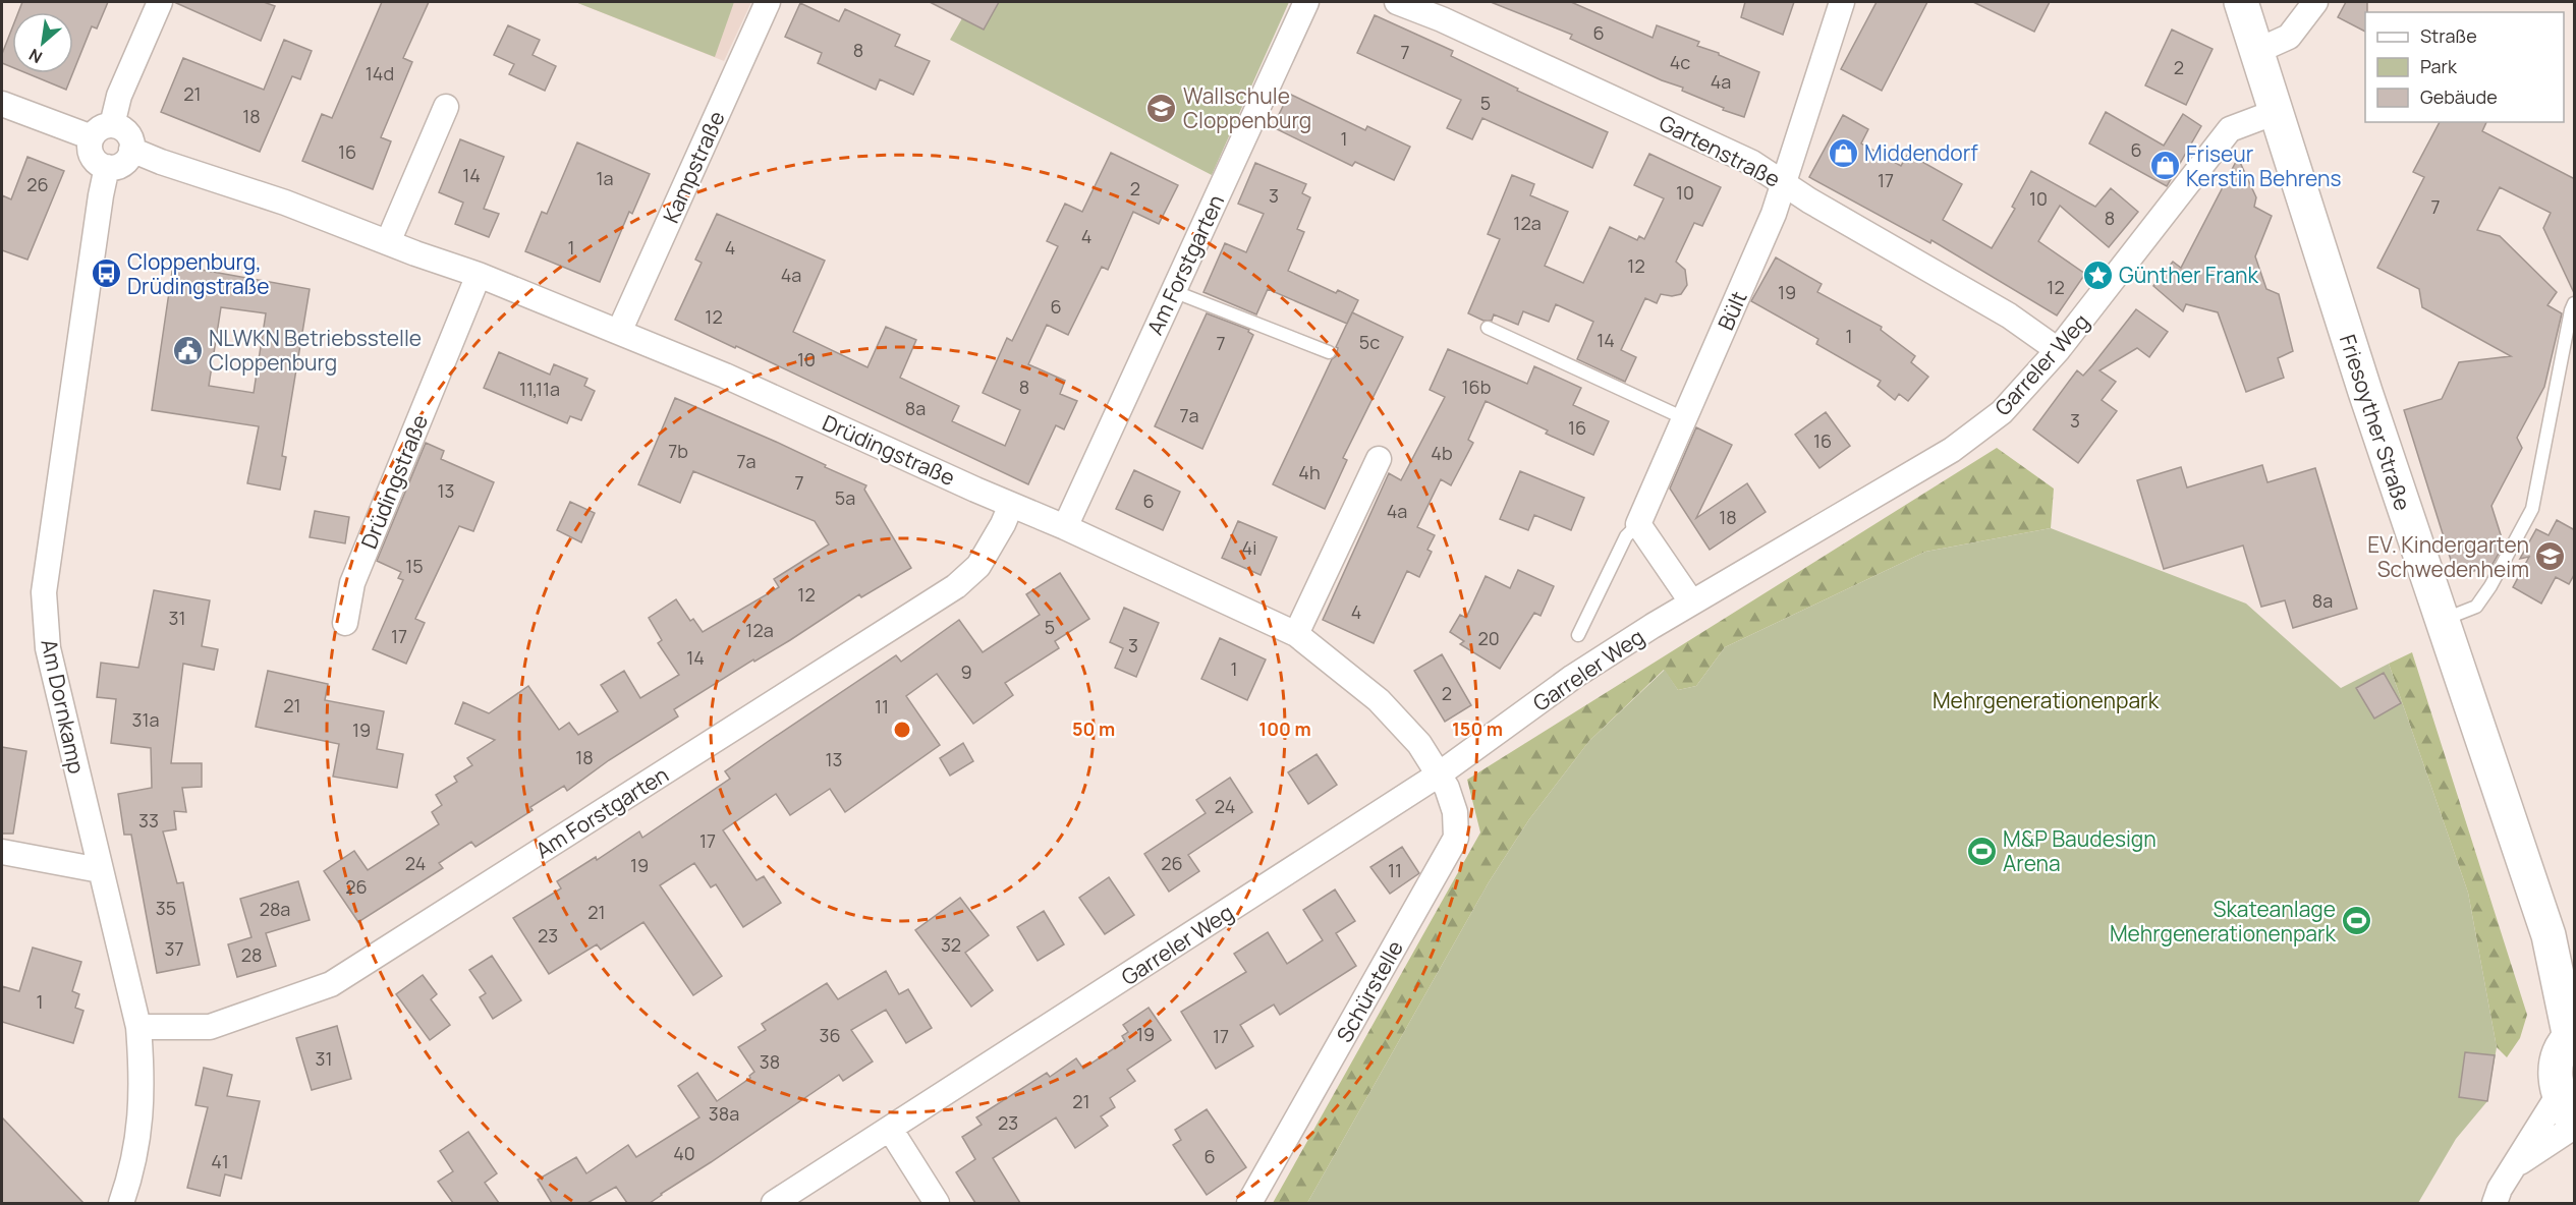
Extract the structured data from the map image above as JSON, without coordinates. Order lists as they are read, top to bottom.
{
  "streets": {
    "street": [
      "Gartenstraße",
      "Kampstraße",
      "Am Forstgarten",
      "Bült",
      "Garreler Weg",
      "Friesoyther Straße",
      "Drüdingstraße",
      "Am Dornkamp",
      "Schürstelle"
    ]
  },
  "crossings": [
    ["Gartenstraße", "Bült"],
    ["Gartenstraße", "Garreler Weg"],
    ["Kampstraße", "Drüdingstraße"],
    ["Am Forstgarten", "Drüdingstraße"],
    ["Am Forstgarten", "Am Dornkamp"],
    ["Garreler Weg", "Friesoyther Straße"],
    ["Garreler Weg", "Drüdingstraße"],
    ["Garreler Weg", "Schürstelle"],
    ["Drüdingstraße", "Am Dornkamp"],
    ["Drüdingstraße", "Schürstelle"]
  ],
  "parks": ["Mehrgenerationenpark"],
  "places": {
    "school or university": ["Wallschule Cloppenburg", "EV. Kindergarten Schwedenheim"],
    "shop": ["Middendorf", "Friseur Kerstin Behrens"],
    "bus stop": ["Cloppenburg, Drüdingstraße"],
    "place": ["Günther Frank"],
    "public building": ["NLWKN Betriebsstelle Cloppenburg"],
    "sports": ["M&P Baudesign Arena", "Skateanlage Mehrgenerationenpark"]
  },
  "house_numbers": [
    "6",
    "8",
    "7",
    "4c",
    "2",
    "14d",
    "4a",
    "21",
    "5",
    "18",
    "1",
    "6",
    "16",
    "14",
    "1a",
    "17",
    "26",
    "2",
    "10",
    "3",
    "10",
    "7",
    "8",
    "12a",
    "4",
    "1",
    "4",
    "12",
    "4a",
    "12",
    "19",
    "6",
    "12",
    "1",
    "14",
    "5c",
    "7",
    "10",
    "8",
    "16b",
    "11,11a",
    "8a",
    "7a",
    "3",
    "16",
    "16",
    "7b",
    "4b",
    "7a",
    "4h",
    "7",
    "13",
    "5a",
    "6",
    "4a",
    "18",
    "4i",
    "15",
    "12",
    "8a",
    "4",
    "31",
    "5",
    "12a",
    "17",
    "20",
    "3",
    "14",
    "1",
    "9",
    "2",
    "21",
    "11",
    "31a",
    "19",
    "18",
    "13",
    "24",
    "33",
    "17",
    "24",
    "26",
    "19",
    "11",
    "26",
    "35",
    "28a",
    "21",
    "23",
    "32",
    "37",
    "28",
    "1",
    "19",
    "36",
    "17",
    "31",
    "38",
    "21",
    "38a",
    "23",
    "40",
    "6",
    "41"
  ],
  "legend": ["Straße", "Park", "Gebäude"],
  "north": "bottom left",
  "rings": ["50 m", "100 m", "150 m"]
}
